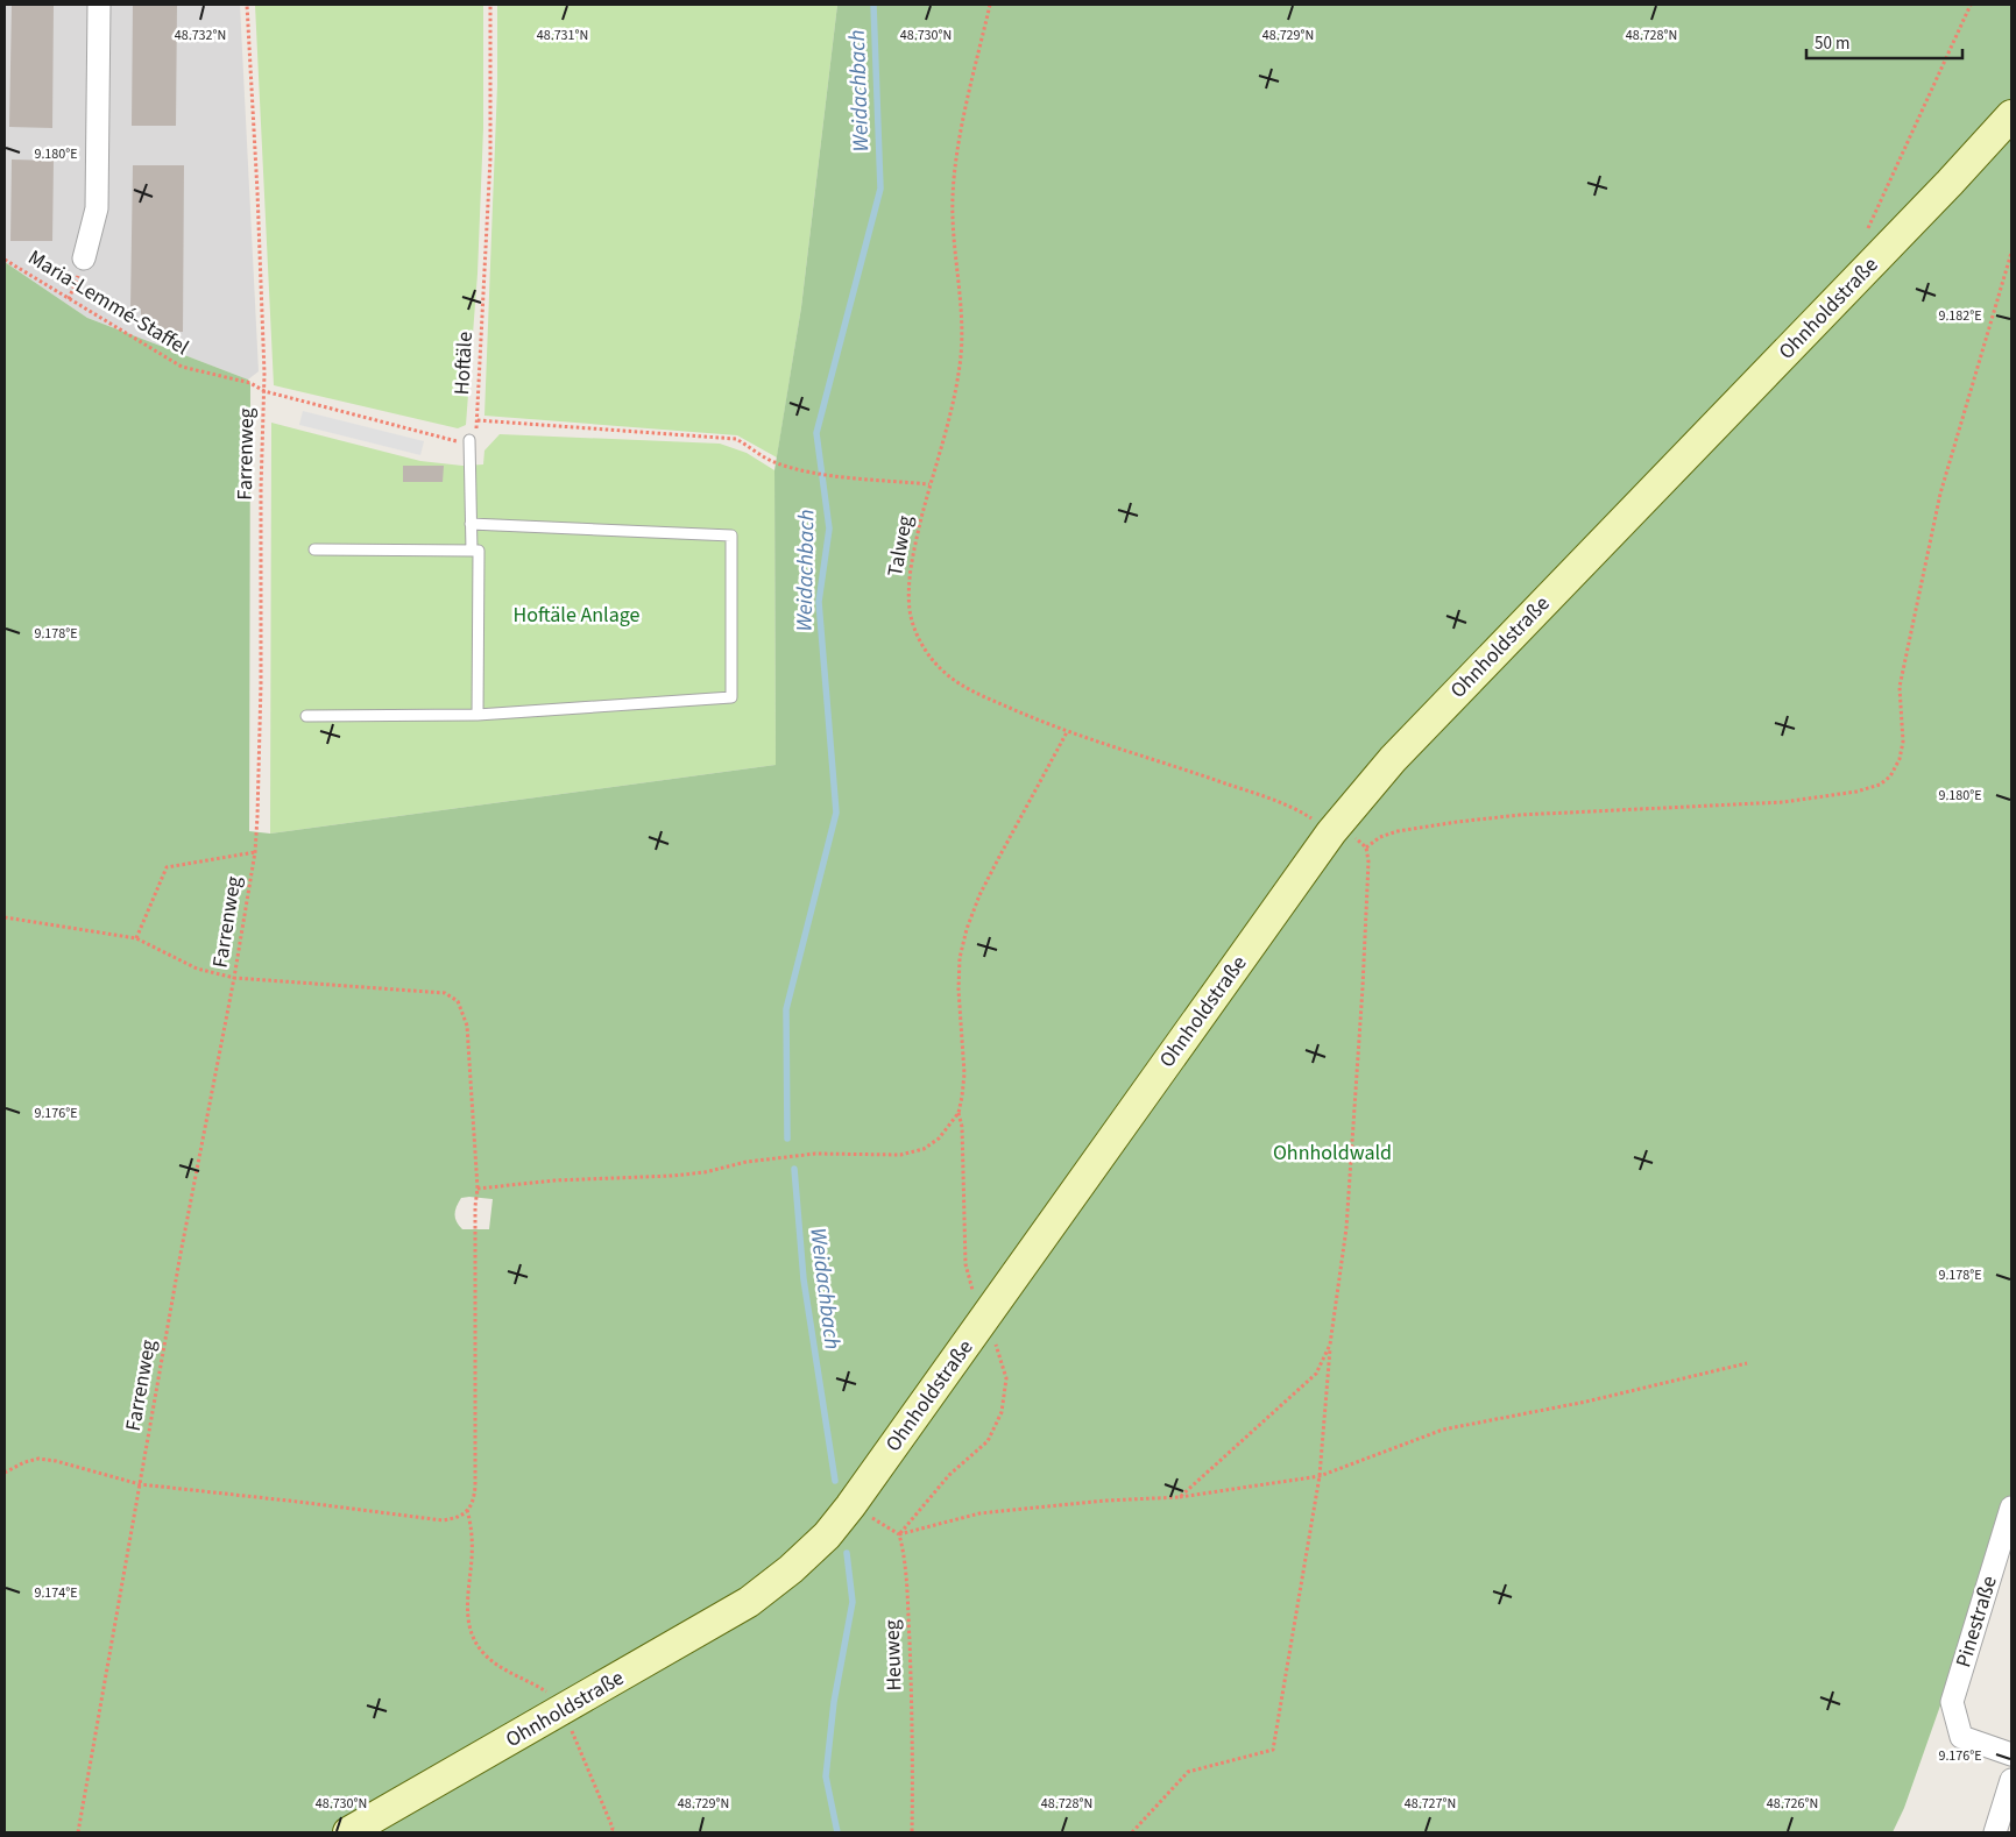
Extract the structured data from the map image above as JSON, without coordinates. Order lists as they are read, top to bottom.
{
  "streets": {
    "main road": ["Ohnholdstraße"],
    "street": ["Pinestraße"],
    "path": [
      "Maria-Lemmé-Staffel",
      "Hoftäle",
      "Farrenweg",
      "Talweg",
      "Heuweg"
    ]
  },
  "crossings": [
    ["Maria-Lemmé-Staffel", "Farrenweg"],
    ["Ohnholdstraße", "Talweg"]
  ],
  "water": ["Weidachbach"],
  "parks": ["Hoftäle Anlage", "Ohnholdwald"],
  "scale_bar": "50 m",
  "coordinates": [
    "48.732°N",
    "48.731°N",
    "48.730°N",
    "48.729°N",
    "48.728°N",
    "9.180°E",
    "9.182°E",
    "9.178°E",
    "9.176°E",
    "9.174°E",
    "48.727°N",
    "48.726°N"
  ]
}
